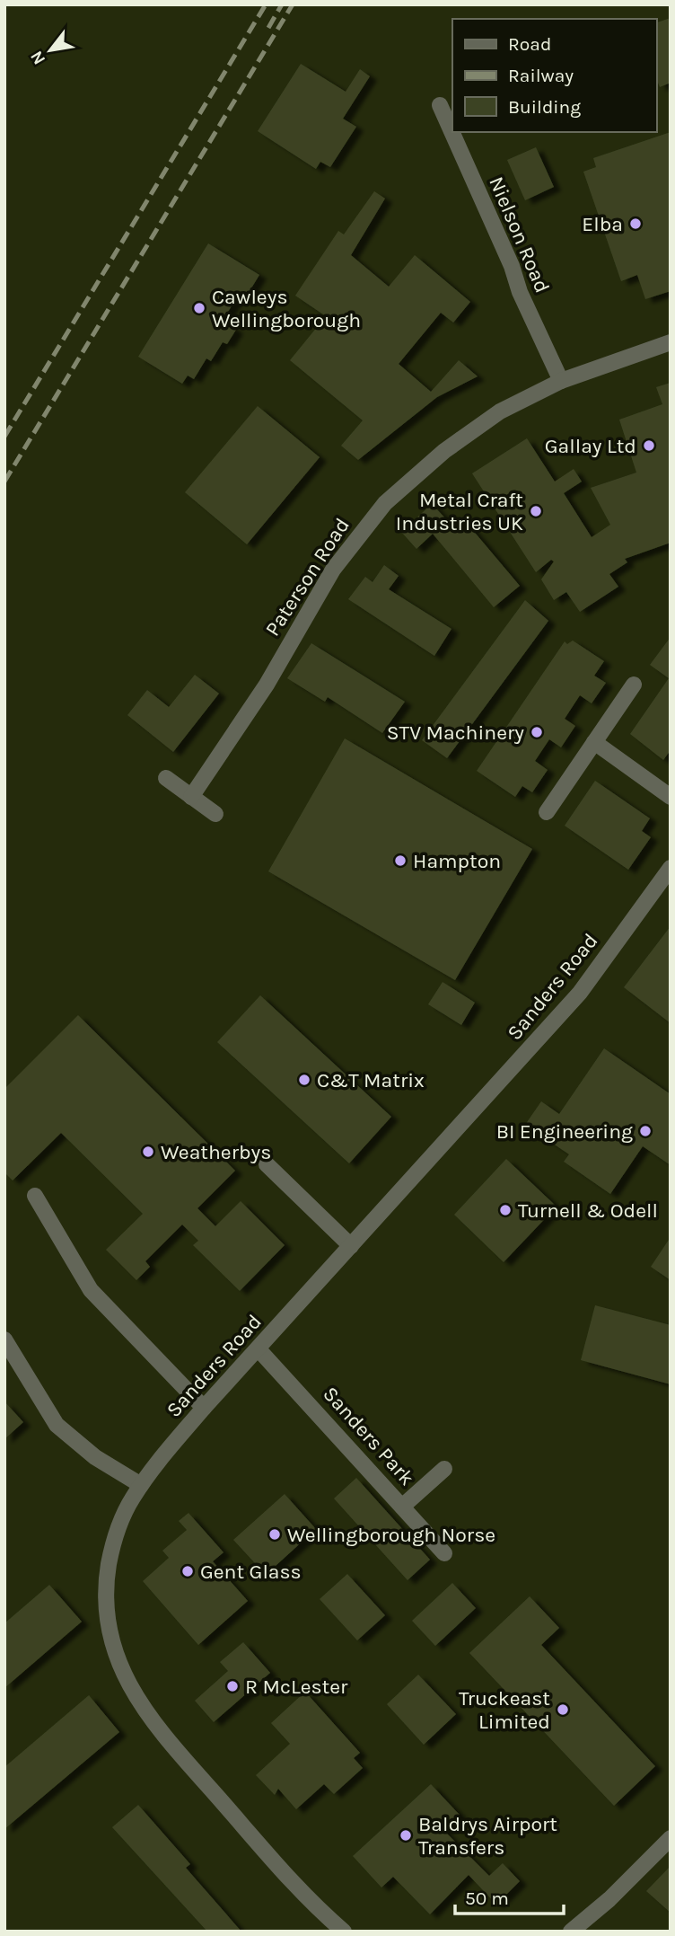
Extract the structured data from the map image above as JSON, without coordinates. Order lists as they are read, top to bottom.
{
  "streets": {
    "street": [
      "Nielson Road",
      "Paterson Road",
      "Sanders Road",
      "Sanders Park"
    ]
  },
  "crossings": [
    ["Nielson Road", "Paterson Road"],
    ["Sanders Road", "Sanders Park"]
  ],
  "places": [
    "Elba",
    "Cawleys Wellingborough",
    "Gallay Ltd",
    "Metal Craft Industries UK",
    "STV Machinery",
    "Hampton",
    "C&T Matrix",
    "BI Engineering",
    "Weatherbys",
    "Turnell & Odell",
    "Wellingborough Norse",
    "Gent Glass",
    "R McLester",
    "Truckeast Limited",
    "Baldrys Airport Transfers"
  ],
  "legend": ["Road", "Railway", "Building"],
  "scale_bar": "50 m",
  "north": "bottom left"
}
